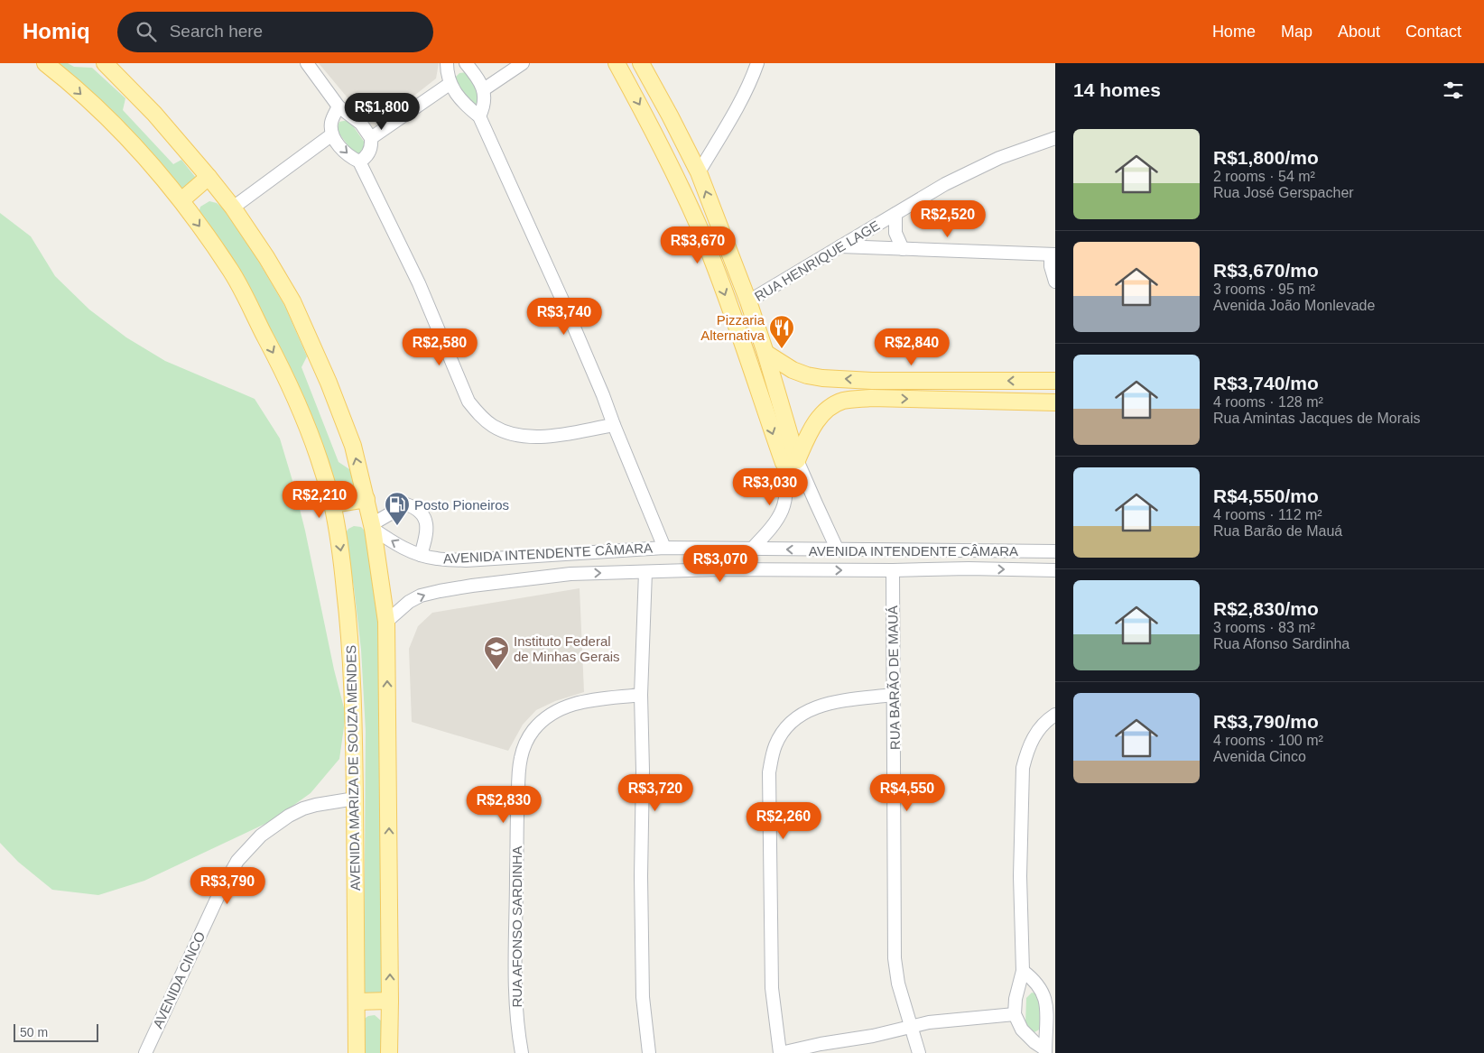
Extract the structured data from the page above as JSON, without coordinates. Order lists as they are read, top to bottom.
{
  "streets": {
    "main road": ["AVENIDA MARIZA DE SOUZA MENDES"],
    "street": [
      "RUA HENRIQUE LAGE",
      "AVENIDA INTENDENTE CÂMARA",
      "RUA BARÃO DE MAUÁ",
      "RUA AFONSO SARDINHA",
      "AVENIDA CINCO"
    ]
  },
  "crossings": [
    ["AVENIDA INTENDENTE CÂMARA", "RUA BARÃO DE MAUÁ"],
    ["AVENIDA MARIZA DE SOUZA MENDES", "AVENIDA CINCO"]
  ],
  "places": {
    "restaurant": ["Pizzaria Alternativa"],
    "fuel station": ["Posto Pioneiros"],
    "school or university": ["Instituto Federal de Minhas Gerais"]
  },
  "scale_bar": "50 m",
  "page": {
    "header": "Homiq",
    "search": "Search here",
    "nav": [
      "Home",
      "Map",
      "About",
      "Contact"
    ],
    "heading": "14 homes",
    "price": [
      "R$1,800",
      "R$2,520",
      "R$3,670",
      "R$3,740",
      "R$2,580",
      "R$2,840",
      "R$3,030",
      "R$2,210",
      "R$3,070",
      "R$3,720",
      "R$4,550",
      "R$2,830",
      "R$2,260",
      "R$3,790"
    ],
    "list": [
      {
        "name": "R$1,800/mo",
        "note": "2 rooms · 54 m² · Rua José Gerspacher"
      },
      {
        "name": "R$3,670/mo",
        "note": "3 rooms · 95 m² · Avenida João Monlevade"
      },
      {
        "name": "R$3,740/mo",
        "note": "4 rooms · 128 m² · Rua Amintas Jacques de Morais"
      },
      {
        "name": "R$4,550/mo",
        "note": "4 rooms · 112 m² · Rua Barão de Mauá"
      },
      {
        "name": "R$2,830/mo",
        "note": "3 rooms · 83 m² · Rua Afonso Sardinha"
      },
      {
        "name": "R$3,790/mo",
        "note": "4 rooms · 100 m² · Avenida Cinco"
      }
    ],
    "scale": "50 m"
  }
}
